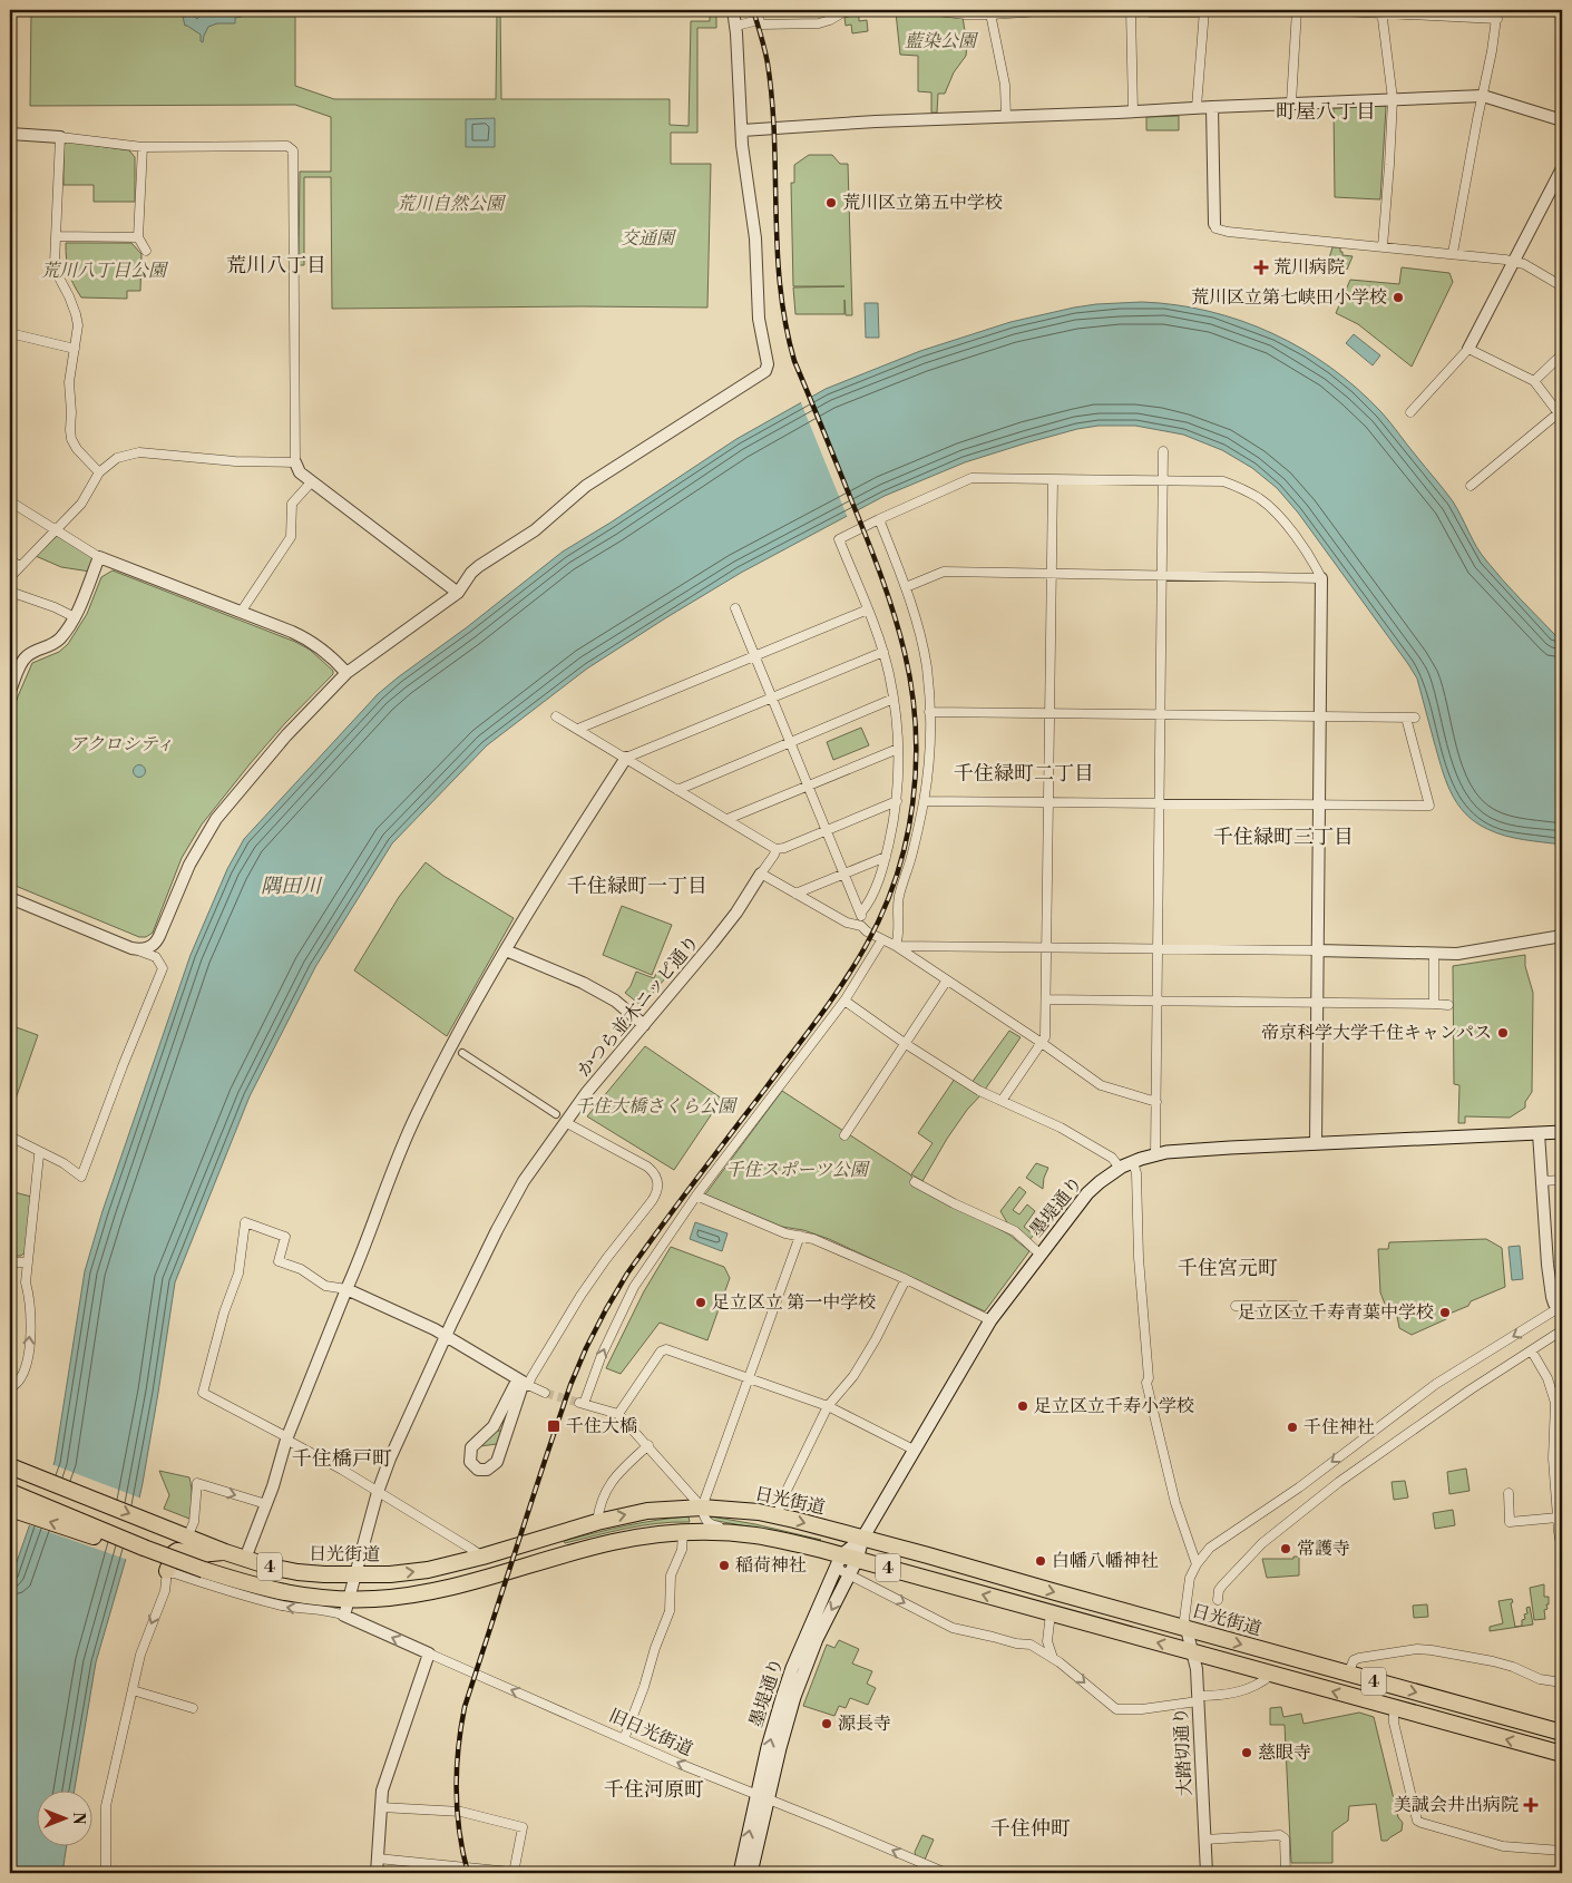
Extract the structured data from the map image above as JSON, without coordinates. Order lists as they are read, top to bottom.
{
  "streets": {
    "highway": ["日光街道", "4"],
    "main road": ["墨堤通り"],
    "street": ["かつら並木ニッピ通り", "旧日光街道", "大踏切通り"]
  },
  "crossings": [
    ["かつら並木ニッピ通り", "日光街道"],
    ["かつら並木ニッピ通り", "4"],
    ["かつら並木ニッピ通り", "旧日光街道"],
    ["墨堤通り", "日光街道"],
    ["墨堤通り", "4"],
    ["墨堤通り", "旧日光街道"],
    ["日光街道", "大踏切通り"],
    ["4", "大踏切通り"]
  ],
  "one_way": ["旧日光街道"],
  "districts": [
    "町屋八丁目",
    "荒川八丁目",
    "千住緑町二丁目",
    "千住緑町三丁目",
    "千住緑町一丁目",
    "千住宮元町",
    "千住橋戸町",
    "千住河原町",
    "千住仲町"
  ],
  "water": ["隅田川"],
  "parks": [
    "藍染公園",
    "荒川自然公園",
    "交通園",
    "荒川八丁目公園",
    "アクロシティ",
    "千住大橋さくら公園",
    "千住スポーツ公園"
  ],
  "places": {
    "other": [
      "荒川区立第五中学校",
      "荒川区立第七峡田小学校",
      "帝京科学大学千住キャンパス",
      "足立区立 第一中学校",
      "足立区立千寿青葉中学校",
      "足立区立千寿小学校",
      "千住神社",
      "常護寺",
      "白幡八幡神社",
      "稲荷神社",
      "源長寺",
      "慈眼寺"
    ],
    "health": ["荒川病院", "美誠会井出病院"],
    "transit": ["千住大橋"]
  },
  "north": "right"
}
